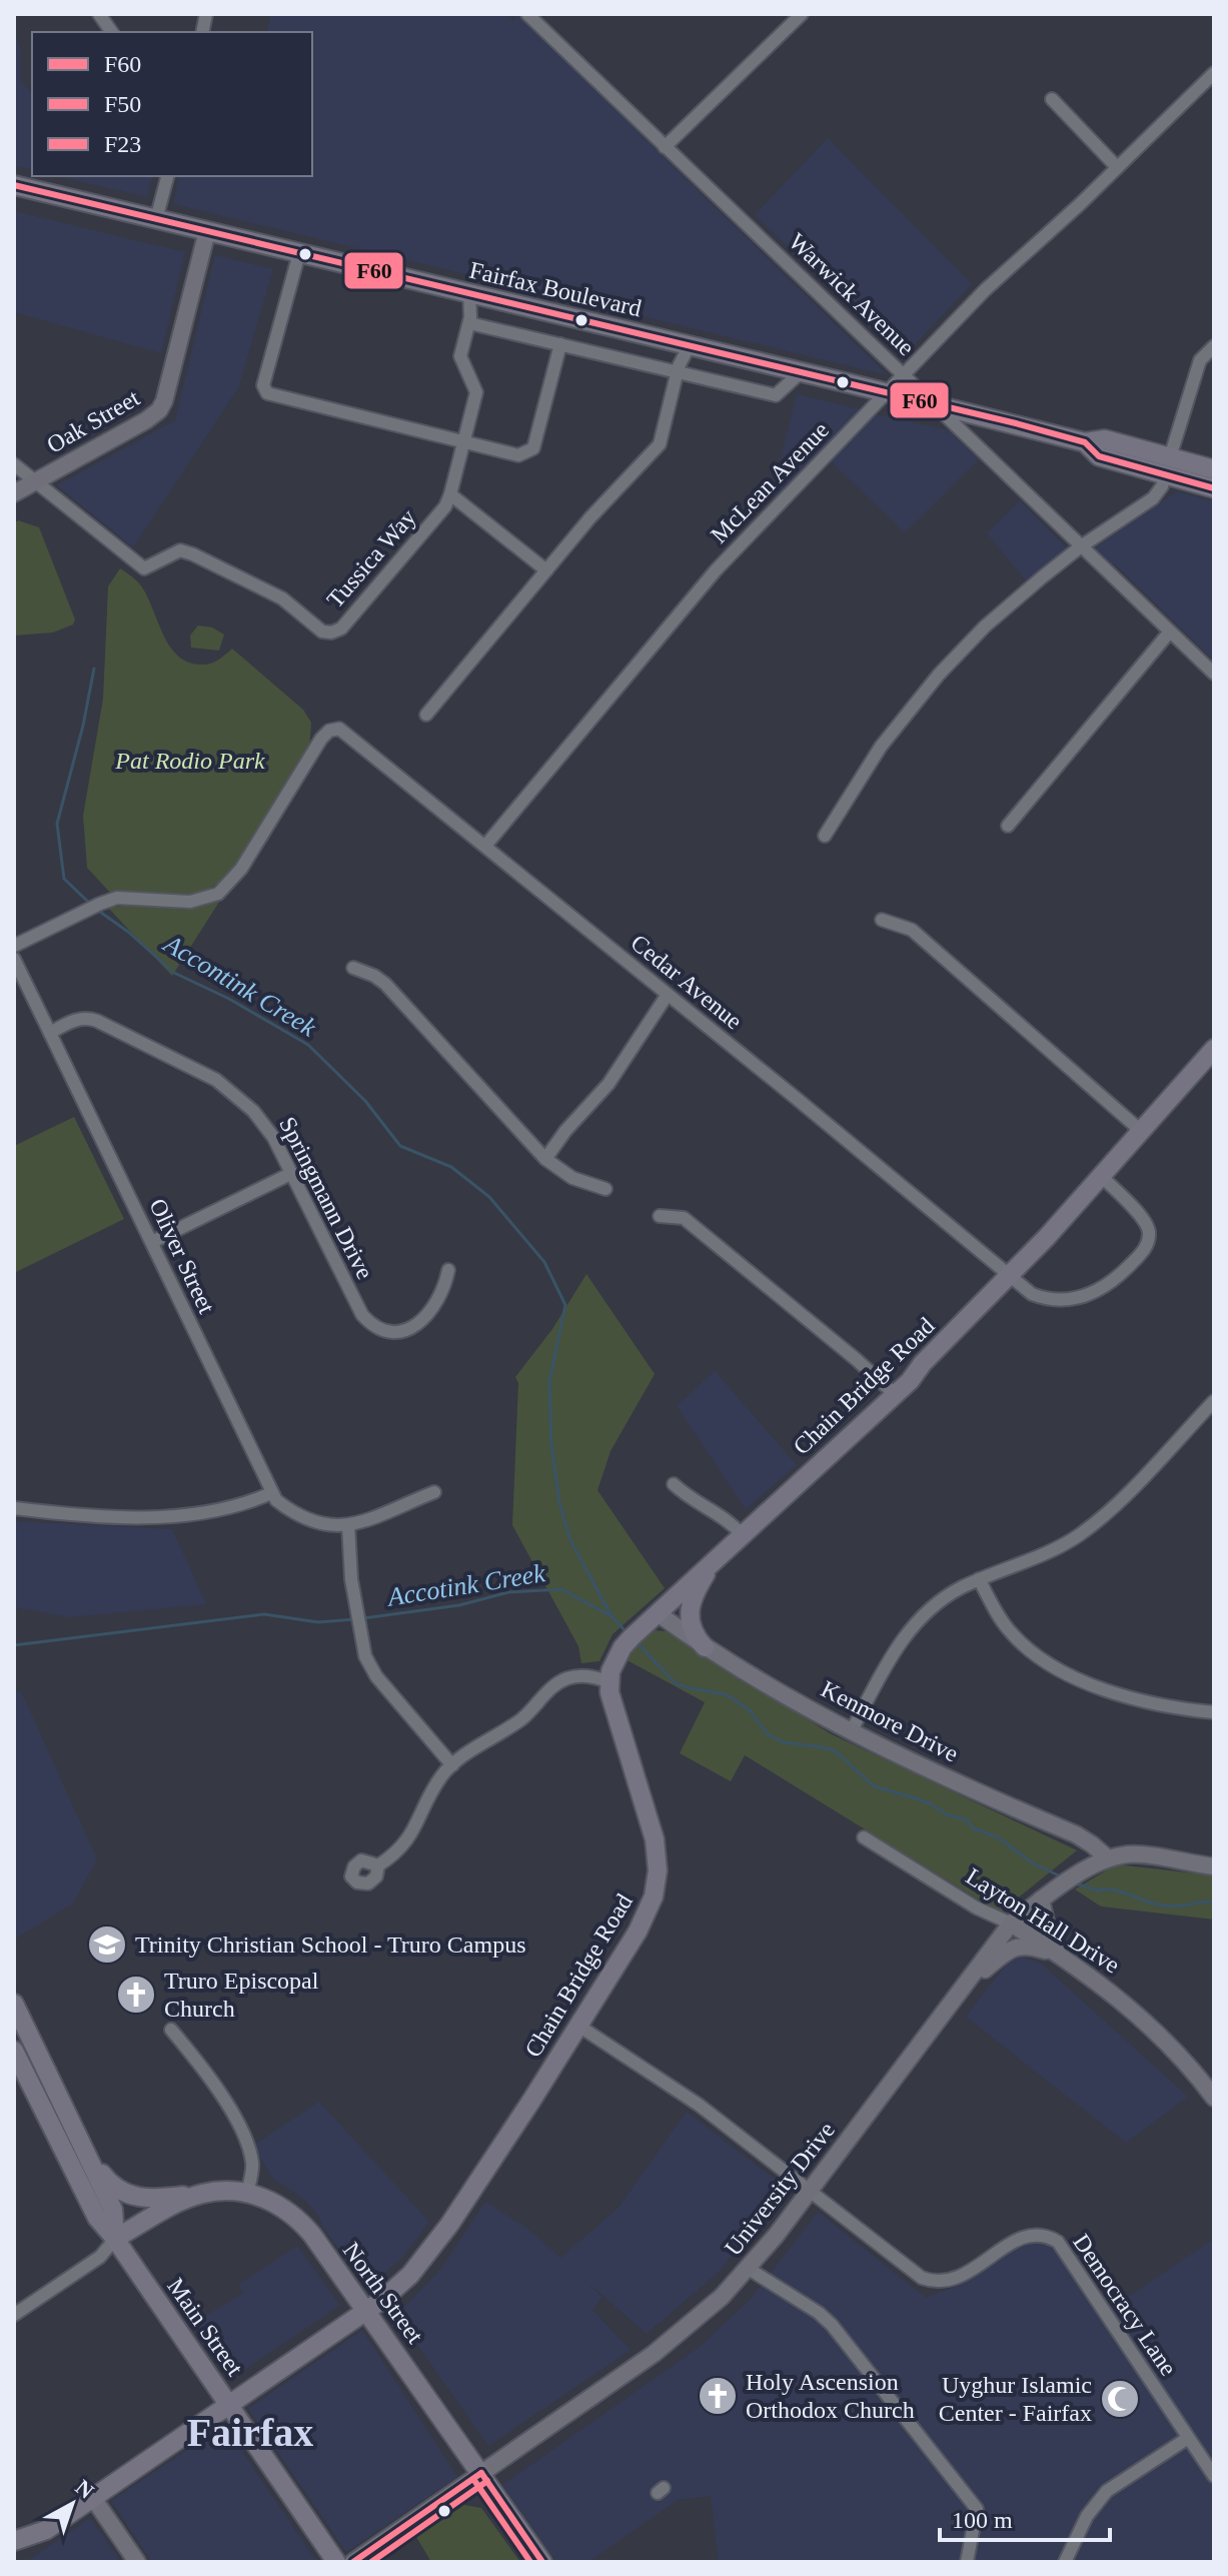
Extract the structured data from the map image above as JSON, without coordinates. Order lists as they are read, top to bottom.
{
  "streets": {
    "main road": [
      "Fairfax Boulevard",
      "Chain Bridge Road",
      "North Street",
      "Main Street"
    ],
    "street": [
      "Warwick Avenue",
      "Oak Street",
      "McLean Avenue",
      "Tussica Way",
      "Cedar Avenue",
      "Springmann Drive",
      "Oliver Street",
      "Kenmore Drive",
      "Layton Hall Drive",
      "University Drive",
      "Democracy Lane"
    ]
  },
  "crossings": [
    ["Fairfax Boulevard", "Warwick Avenue"],
    ["Fairfax Boulevard", "Oak Street"],
    ["Fairfax Boulevard", "McLean Avenue"],
    ["Fairfax Boulevard", "Tussica Way"],
    ["Warwick Avenue", "McLean Avenue"],
    ["Oak Street", "Tussica Way"],
    ["McLean Avenue", "Cedar Avenue"],
    ["Cedar Avenue", "Chain Bridge Road"],
    ["Springmann Drive", "Oliver Street"],
    ["Chain Bridge Road", "Kenmore Drive"],
    ["Chain Bridge Road", "North Street"],
    ["Chain Bridge Road", "Democracy Lane"],
    ["Chain Bridge Road", "Main Street"],
    ["Kenmore Drive", "University Drive"],
    ["Layton Hall Drive", "University Drive"],
    ["University Drive", "North Street"],
    ["University Drive", "Democracy Lane"],
    ["North Street", "Main Street"]
  ],
  "districts": ["Fairfax"],
  "water": ["Accontink Creek", "Accotink Creek"],
  "parks": ["Pat Rodio Park"],
  "places": {
    "school or university": ["Trinity Christian School - Truro Campus"],
    "church": ["Truro Episcopal Church", "Holy Ascension Orthodox Church"],
    "mosque": ["Uyghur Islamic Center - Fairfax"]
  },
  "lines": ["transit line F60", "transit line F50", "transit line F23"],
  "legend": ["F60", "F50", "F23"],
  "scale_bar": "100 m",
  "north": "top right"
}
